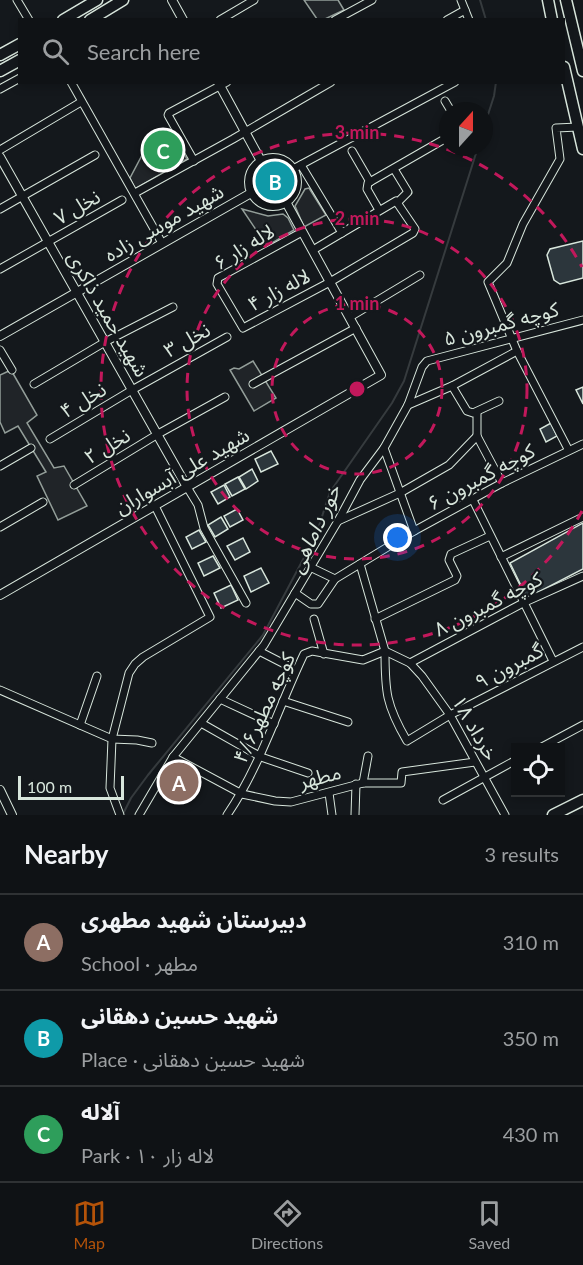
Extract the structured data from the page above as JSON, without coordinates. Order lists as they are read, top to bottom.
{
  "streets": {
    "street": [
      "نخل ۷",
      "شهید موسی زاده",
      "لاله زار ۶",
      "لاله زار ۴",
      "شهید حمید ذاکری",
      "کوچه گمبرون ۵",
      "نخل ۳",
      "نخل ۴",
      "نخل ۲",
      "شهید علی آبسواران",
      "کوچه گمبرون ۶",
      "کوچه گمبرون ۸",
      "گمبرون ۹",
      "کوچه مطهر۴/۶",
      "خرداد ۱۸",
      "مطهر"
    ]
  },
  "crossings": [
    ["نخل ۷", "شهید حمید ذاکری"],
    ["شهید موسی زاده", "شهید حمید ذاکری"],
    ["لاله زار ۶", "لاله زار ۴"],
    ["شهید حمید ذاکری", "نخل ۳"],
    ["شهید حمید ذاکری", "نخل ۴"],
    ["شهید حمید ذاکری", "نخل ۲"],
    ["شهید حمید ذاکری", "شهید علی آبسواران"],
    ["نخل ۳", "نخل ۴"],
    ["کوچه گمبرون ۸", "خرداد ۱۸"],
    ["گمبرون ۹", "کوچه مطهر۴/۶"],
    ["گمبرون ۹", "خرداد ۱۸"],
    ["کوچه مطهر۴/۶", "مطهر"],
    ["خرداد ۱۸", "مطهر"]
  ],
  "water": ["خور داماهی"],
  "scale_bar": "100 m",
  "north": "top",
  "page": {
    "search": "Search here",
    "pins": ["C", "B", "A"],
    "scale": "100 m",
    "heading": ["Nearby", "3 results"],
    "list": [
      {
        "mark": "A",
        "name": "دبیرستان شهید مطهری",
        "note": "School · مطهر",
        "value": "310 m"
      },
      {
        "mark": "B",
        "name": "شهید حسین دهقانی",
        "note": "Place · شهید حسین دهقانی",
        "value": "350 m"
      },
      {
        "mark": "C",
        "name": "آلاله",
        "note": "Park · لاله زار ۱۰",
        "value": "430 m"
      }
    ],
    "nav": ["Map", "Directions", "Saved"]
  },
  "rings": ["3 min", "2 min", "1 min"]
}
